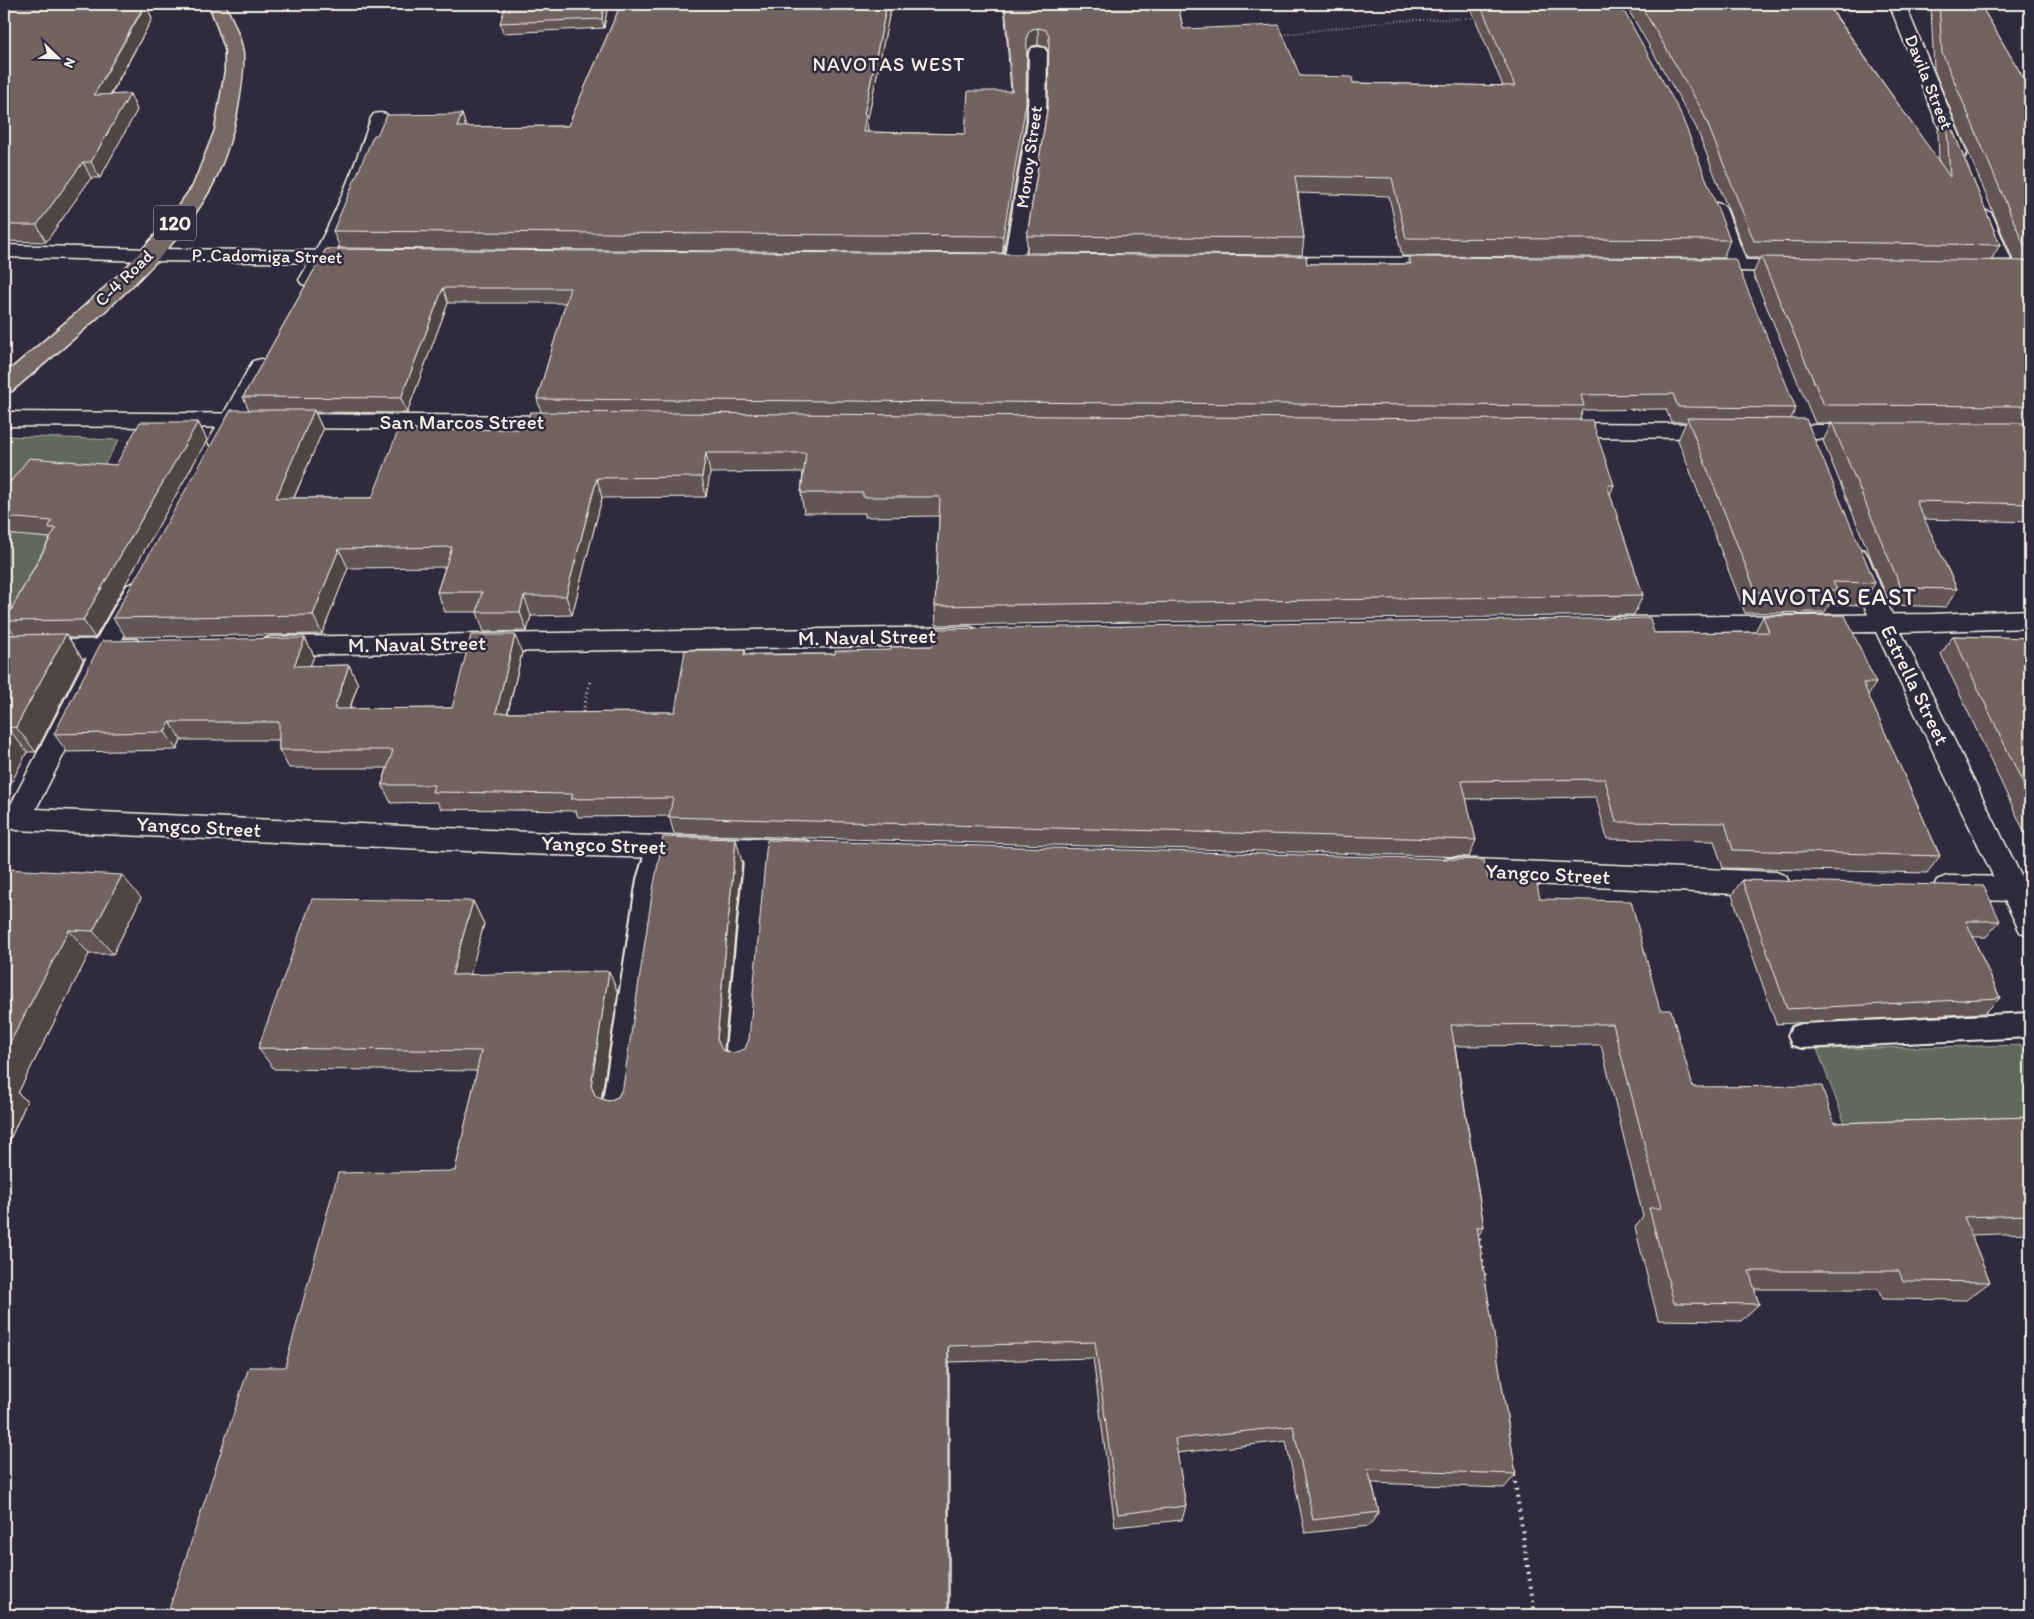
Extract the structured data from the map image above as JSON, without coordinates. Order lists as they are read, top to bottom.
{
  "streets": {
    "highway": ["120", "C-4 Road"],
    "street": [
      "Davila Street",
      "Monoy Street",
      "P. Cadorniga Street",
      "San Marcos Street",
      "M. Naval Street",
      "Estrella Street",
      "Yangco Street"
    ]
  },
  "crossings": [
    ["P. Cadorniga Street", "C-4 Road"]
  ],
  "districts": ["NAVOTAS WEST", "NAVOTAS EAST"],
  "north": "bottom right"
}
